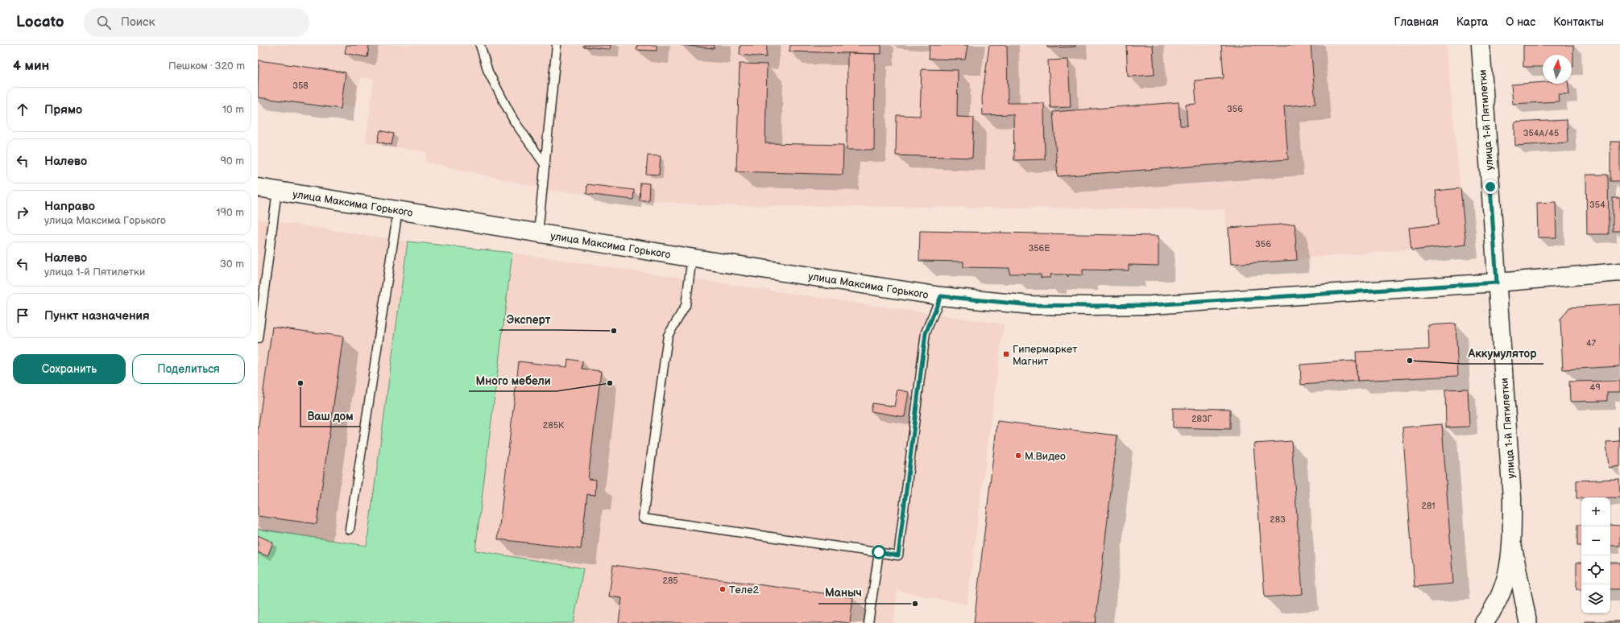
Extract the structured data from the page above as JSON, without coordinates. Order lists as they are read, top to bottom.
{
  "streets": {
    "main road": ["улица 1-й Пятилетки", "улица Максима Горького"]
  },
  "crossings": [
    ["улица 1-й Пятилетки", "улица Максима Горького"]
  ],
  "places": {
    "other": [
      "Эксперт",
      "Аккумулятор",
      "Ваш дом",
      "Много мебели",
      "М.Видео",
      "Теле2",
      "Маныч"
    ],
    "transit": ["Гипермаркет Магнит"]
  },
  "house_numbers": [
    "358",
    "356",
    "354А/45",
    "354",
    "356",
    "356Е",
    "47",
    "49",
    "283Г",
    "285К",
    "281",
    "283",
    "285"
  ],
  "north": "top",
  "page": {
    "header": "Locato",
    "search": "Поиск",
    "nav": [
      "Главная",
      "Карта",
      "О нас",
      "Контакты"
    ],
    "heading": ["4 мин", "Пешком · 320 m"],
    "list": [
      ["Прямо", "10 m"],
      ["Налево", "90 m"],
      ["Направо", "улица Максима Горького", "190 m"],
      ["Налево", "улица 1-й Пятилетки", "30 m"],
      "Пункт назначения"
    ],
    "buttons": ["Сохранить", "Поделиться"],
    "map_buttons": ["+", "−"]
  }
}
